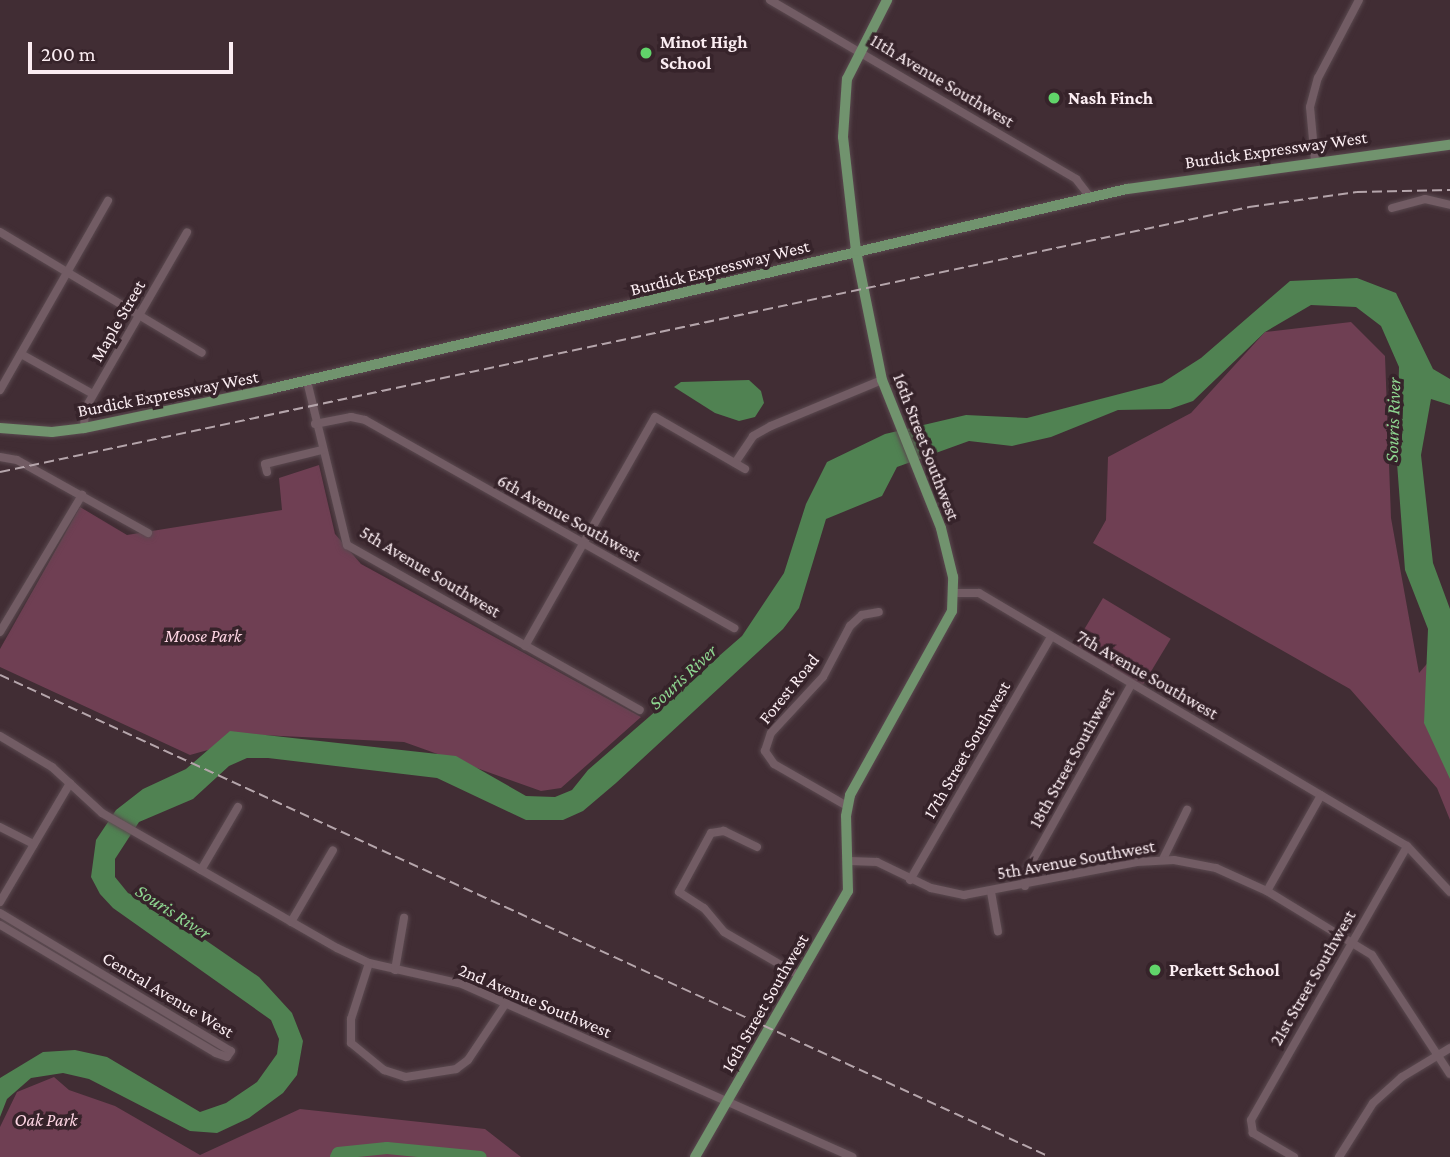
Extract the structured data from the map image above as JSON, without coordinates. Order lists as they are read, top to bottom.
{
  "streets": {
    "main road": ["Burdick Expressway West", "16th Street Southwest"],
    "street": [
      "11th Avenue Southwest",
      "Maple Street",
      "6th Avenue Southwest",
      "5th Avenue Southwest",
      "7th Avenue Southwest",
      "Forest Road",
      "17th Street Southwest",
      "18th Street Southwest",
      "21st Street Southwest",
      "Central Avenue West",
      "2nd Avenue Southwest"
    ]
  },
  "crossings": [
    ["11th Avenue Southwest", "Burdick Expressway West"],
    ["11th Avenue Southwest", "16th Street Southwest"],
    ["Burdick Expressway West", "Maple Street"],
    ["Burdick Expressway West", "16th Street Southwest"],
    ["Burdick Expressway West", "5th Avenue Southwest"],
    ["16th Street Southwest", "5th Avenue Southwest"],
    ["16th Street Southwest", "7th Avenue Southwest"],
    ["16th Street Southwest", "2nd Avenue Southwest"],
    ["6th Avenue Southwest", "5th Avenue Southwest"],
    ["5th Avenue Southwest", "17th Street Southwest"],
    ["5th Avenue Southwest", "18th Street Southwest"],
    ["5th Avenue Southwest", "21st Street Southwest"],
    ["7th Avenue Southwest", "17th Street Southwest"],
    ["7th Avenue Southwest", "18th Street Southwest"],
    ["7th Avenue Southwest", "21st Street Southwest"]
  ],
  "water": ["Souris River"],
  "parks": ["Moose Park", "Oak Park"],
  "places": ["Minot High School", "Nash Finch", "Perkett School"],
  "scale_bar": "200 m"
}
